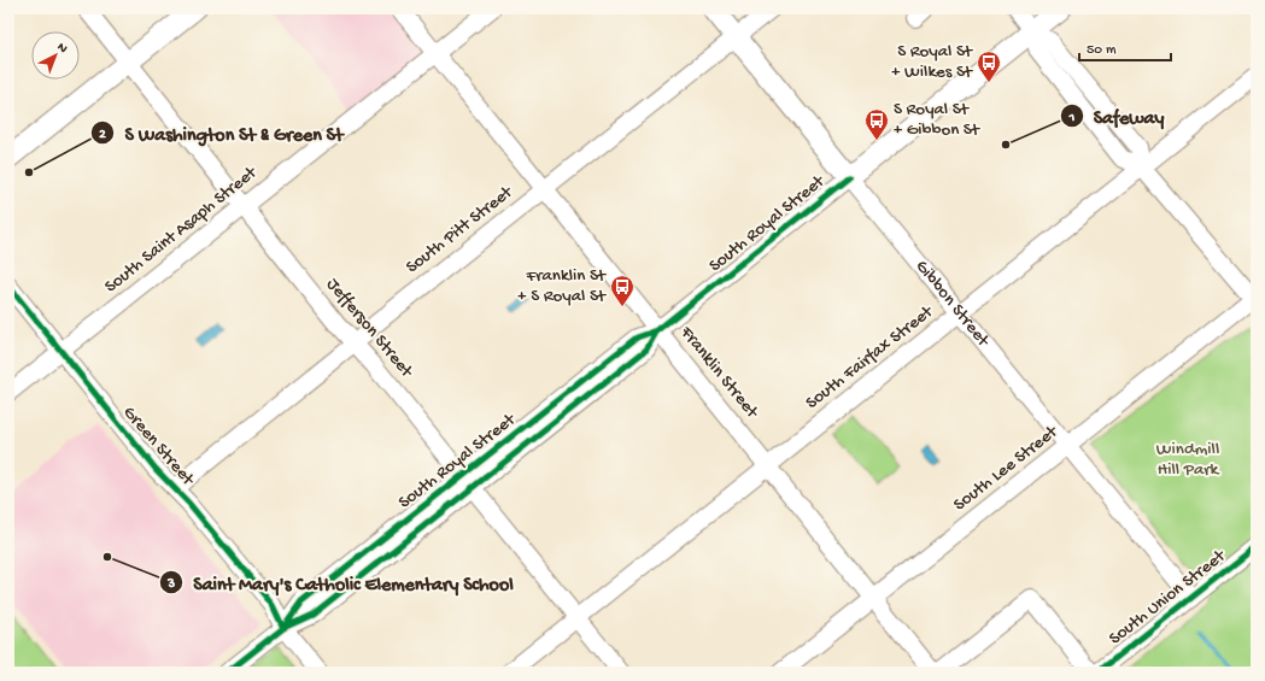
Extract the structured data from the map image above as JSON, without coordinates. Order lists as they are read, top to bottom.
{
  "streets": {
    "main road": ["South Royal Street", "Gibbon Street"],
    "street": [
      "South Saint Asaph Street",
      "South Pitt Street",
      "Jefferson Street",
      "South Fairfax Street",
      "Franklin Street",
      "Green Street",
      "South Lee Street",
      "South Union Street"
    ]
  },
  "crossings": [
    ["South Royal Street", "Gibbon Street"],
    ["South Royal Street", "Jefferson Street"],
    ["South Royal Street", "Franklin Street"],
    ["South Royal Street", "Green Street"],
    ["South Saint Asaph Street", "Jefferson Street"],
    ["South Saint Asaph Street", "Franklin Street"],
    ["South Saint Asaph Street", "Green Street"],
    ["South Pitt Street", "Gibbon Street"],
    ["South Pitt Street", "Jefferson Street"],
    ["South Pitt Street", "Franklin Street"],
    ["South Pitt Street", "Green Street"],
    ["Gibbon Street", "South Fairfax Street"],
    ["Gibbon Street", "South Lee Street"],
    ["Gibbon Street", "South Union Street"],
    ["Jefferson Street", "South Fairfax Street"],
    ["South Fairfax Street", "Franklin Street"],
    ["Franklin Street", "South Lee Street"]
  ],
  "parks": ["Windmill Hill Park"],
  "places": {
    "bus stop": ["S Royal St + Wilkes St", "S Royal St + Gibbon St", "Franklin St + S Royal St"],
    "other": ["Safeway", "S Washington St & Green St", "Saint Mary's Catholic Elementary School"]
  },
  "scale_bar": "50 m",
  "north": "top right"
}
